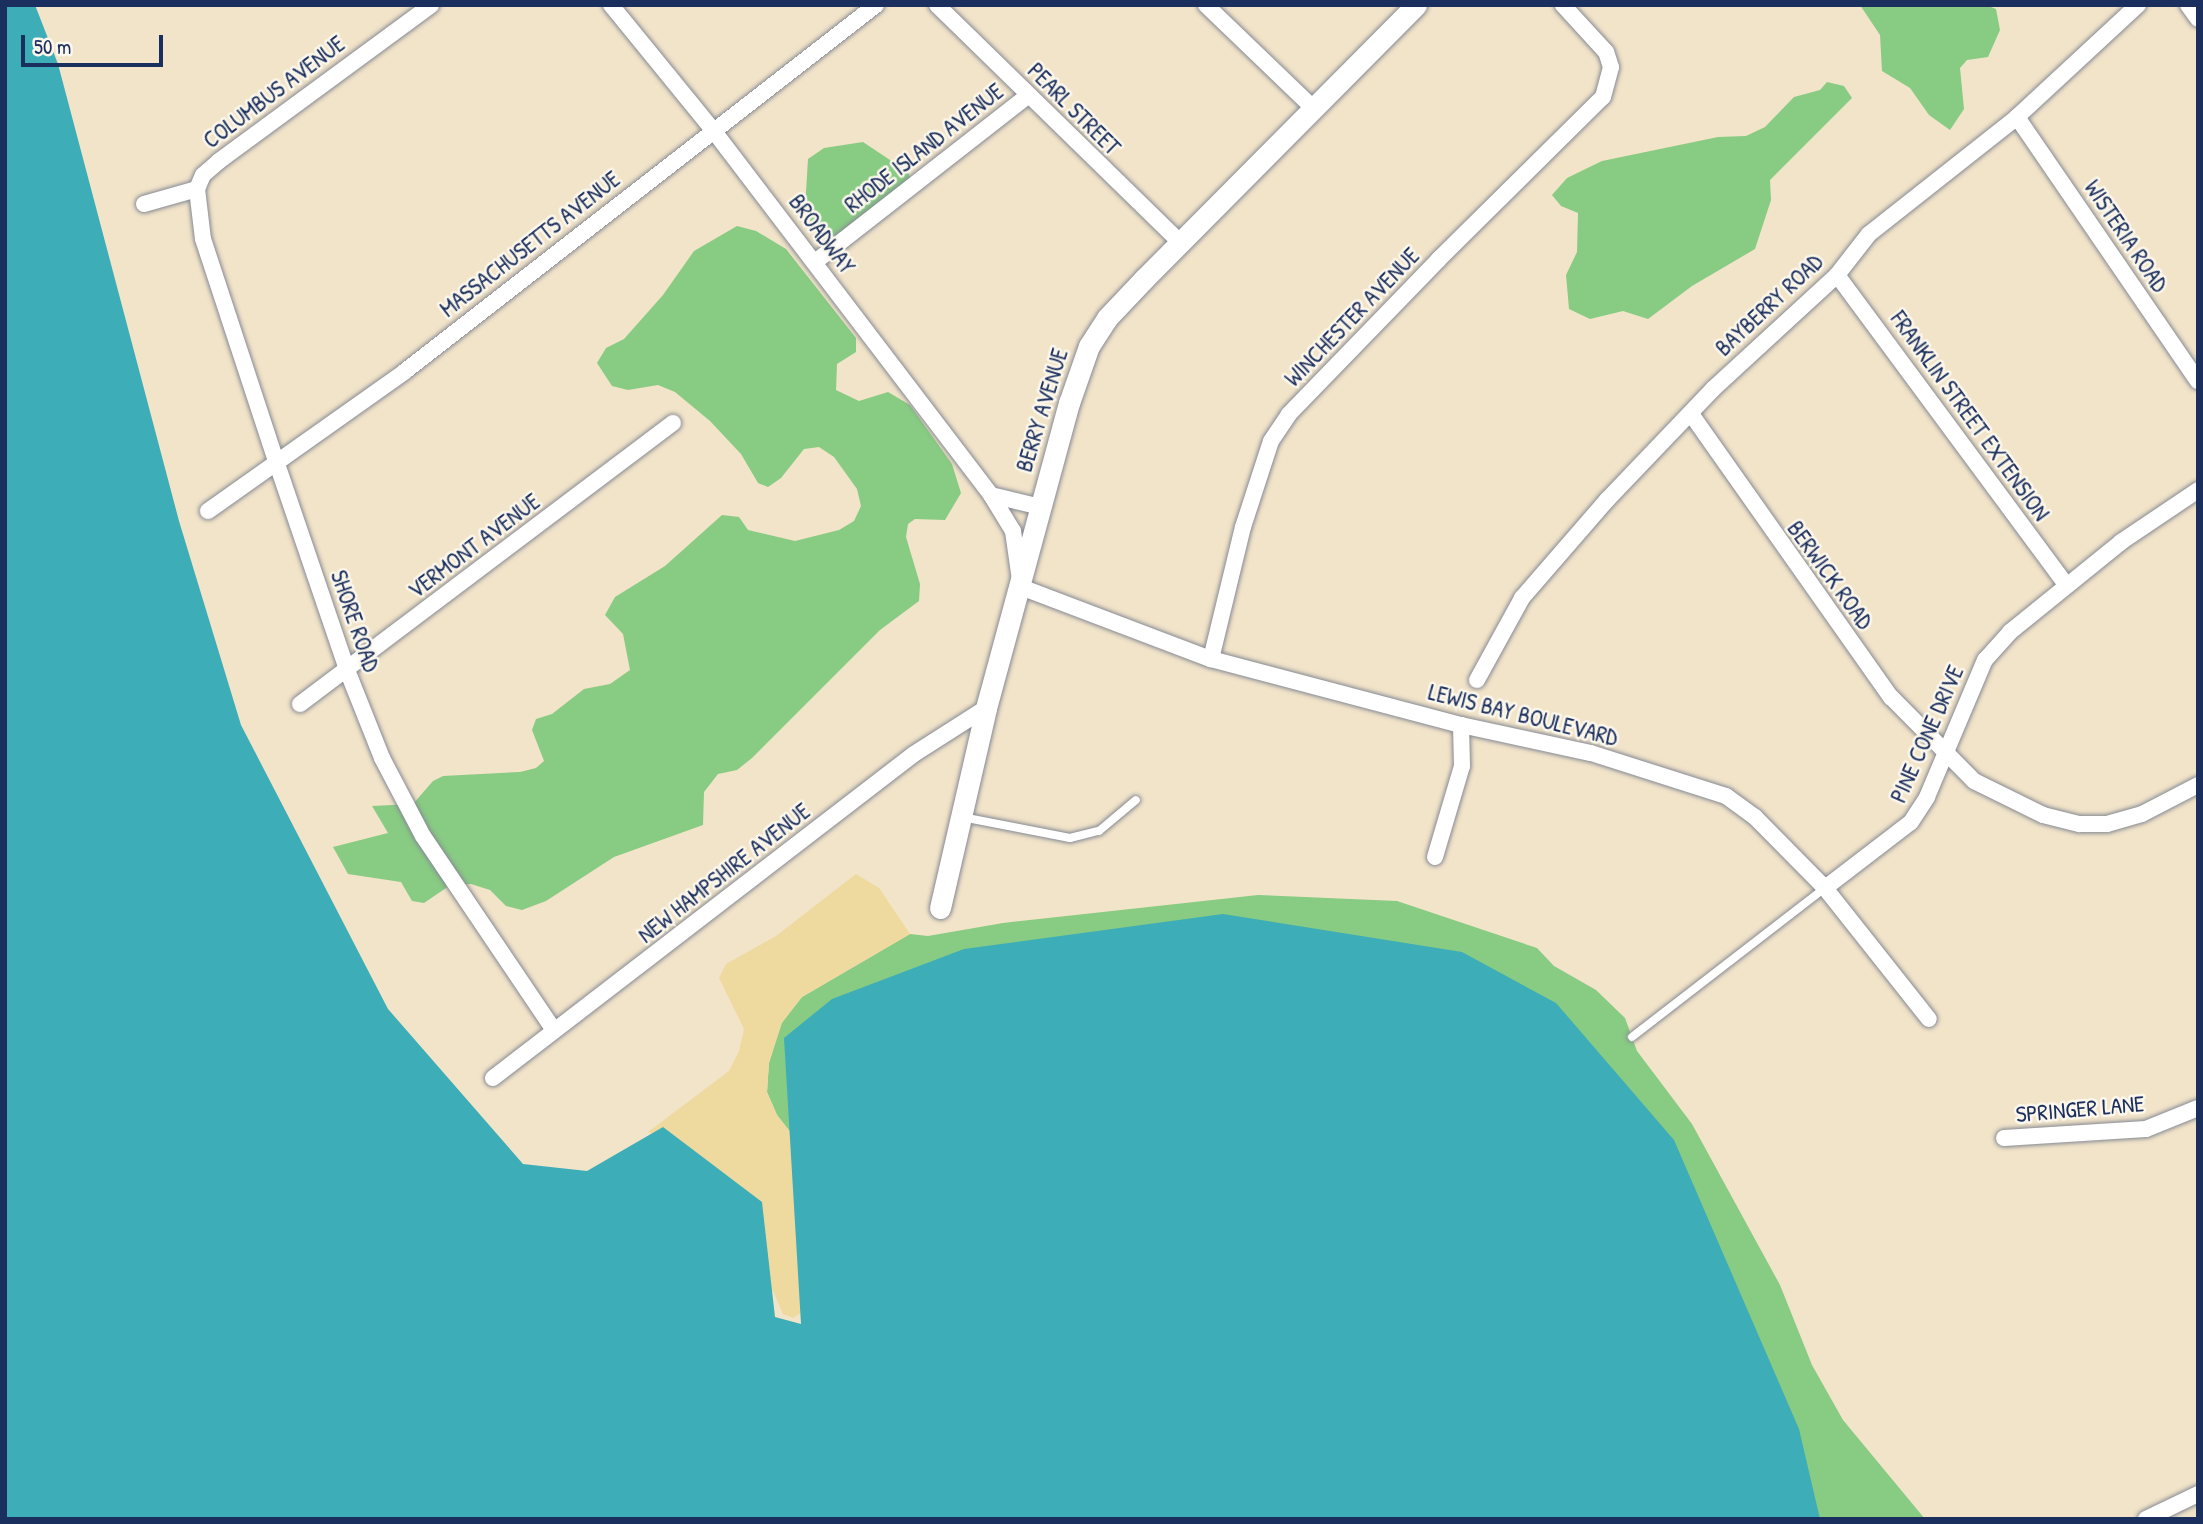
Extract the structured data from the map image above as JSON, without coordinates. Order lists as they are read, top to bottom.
{
  "streets": {
    "street": [
      "COLUMBUS AVENUE",
      "PEARL STREET",
      "RHODE ISLAND AVENUE",
      "BROADWAY",
      "WISTERIA ROAD",
      "MASSACHUSETTS AVENUE",
      "BAYBERRY ROAD",
      "WINCHESTER AVENUE",
      "BERRY AVENUE",
      "FRANKLIN STREET EXTENSION",
      "VERMONT AVENUE",
      "BERWICK ROAD",
      "SHORE ROAD",
      "LEWIS BAY BOULEVARD",
      "PINE CONE DRIVE",
      "NEW HAMPSHIRE AVENUE",
      "SPRINGER LANE"
    ]
  },
  "crossings": [
    ["COLUMBUS AVENUE", "SHORE ROAD"],
    ["PEARL STREET", "RHODE ISLAND AVENUE"],
    ["PEARL STREET", "BERRY AVENUE"],
    ["RHODE ISLAND AVENUE", "BROADWAY"],
    ["BROADWAY", "MASSACHUSETTS AVENUE"],
    ["BROADWAY", "BERRY AVENUE"],
    ["BROADWAY", "LEWIS BAY BOULEVARD"],
    ["WISTERIA ROAD", "BAYBERRY ROAD"],
    ["MASSACHUSETTS AVENUE", "SHORE ROAD"],
    ["BAYBERRY ROAD", "FRANKLIN STREET EXTENSION"],
    ["BAYBERRY ROAD", "BERWICK ROAD"],
    ["WINCHESTER AVENUE", "LEWIS BAY BOULEVARD"],
    ["BERRY AVENUE", "LEWIS BAY BOULEVARD"],
    ["BERRY AVENUE", "NEW HAMPSHIRE AVENUE"],
    ["FRANKLIN STREET EXTENSION", "PINE CONE DRIVE"],
    ["VERMONT AVENUE", "SHORE ROAD"],
    ["BERWICK ROAD", "PINE CONE DRIVE"],
    ["SHORE ROAD", "NEW HAMPSHIRE AVENUE"],
    ["LEWIS BAY BOULEVARD", "PINE CONE DRIVE"]
  ],
  "scale_bar": "50 m"
}
